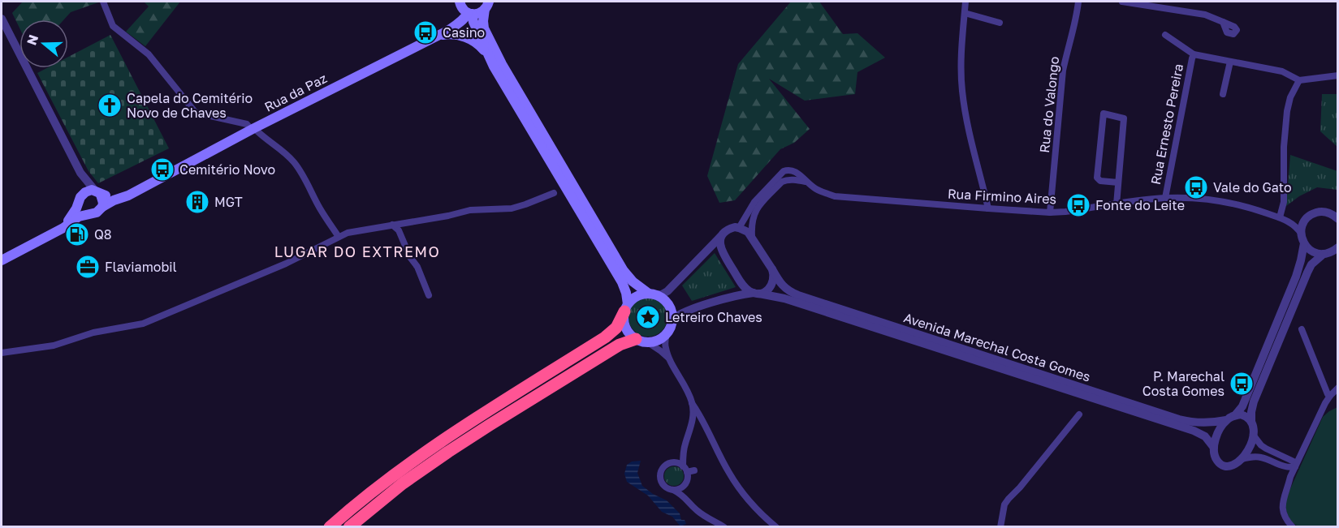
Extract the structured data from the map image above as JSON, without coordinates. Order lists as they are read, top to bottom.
{
  "streets": {
    "main road": ["Rua da Paz"],
    "street": [
      "Rua do Valongo",
      "Rua Ernesto Pereira",
      "Rua Firmino Aires",
      "Avenida Marechal Costa Gomes"
    ]
  },
  "crossings": [
    ["Rua do Valongo", "Rua Firmino Aires"],
    ["Rua Ernesto Pereira", "Rua Firmino Aires"]
  ],
  "districts": ["LUGAR DO EXTREMO"],
  "places": {
    "bus stop": [
      "Casino",
      "Cemitério Novo",
      "Vale do Gato",
      "Fonte do Leite",
      "P. Marechal Costa Gomes"
    ],
    "church": ["Capela do Cemitério Novo de Chaves"],
    "building": ["MGT"],
    "fuel station": ["Q8"],
    "office": ["Flaviamobil"],
    "place": ["Letreiro Chaves"]
  },
  "north": "left"
}
